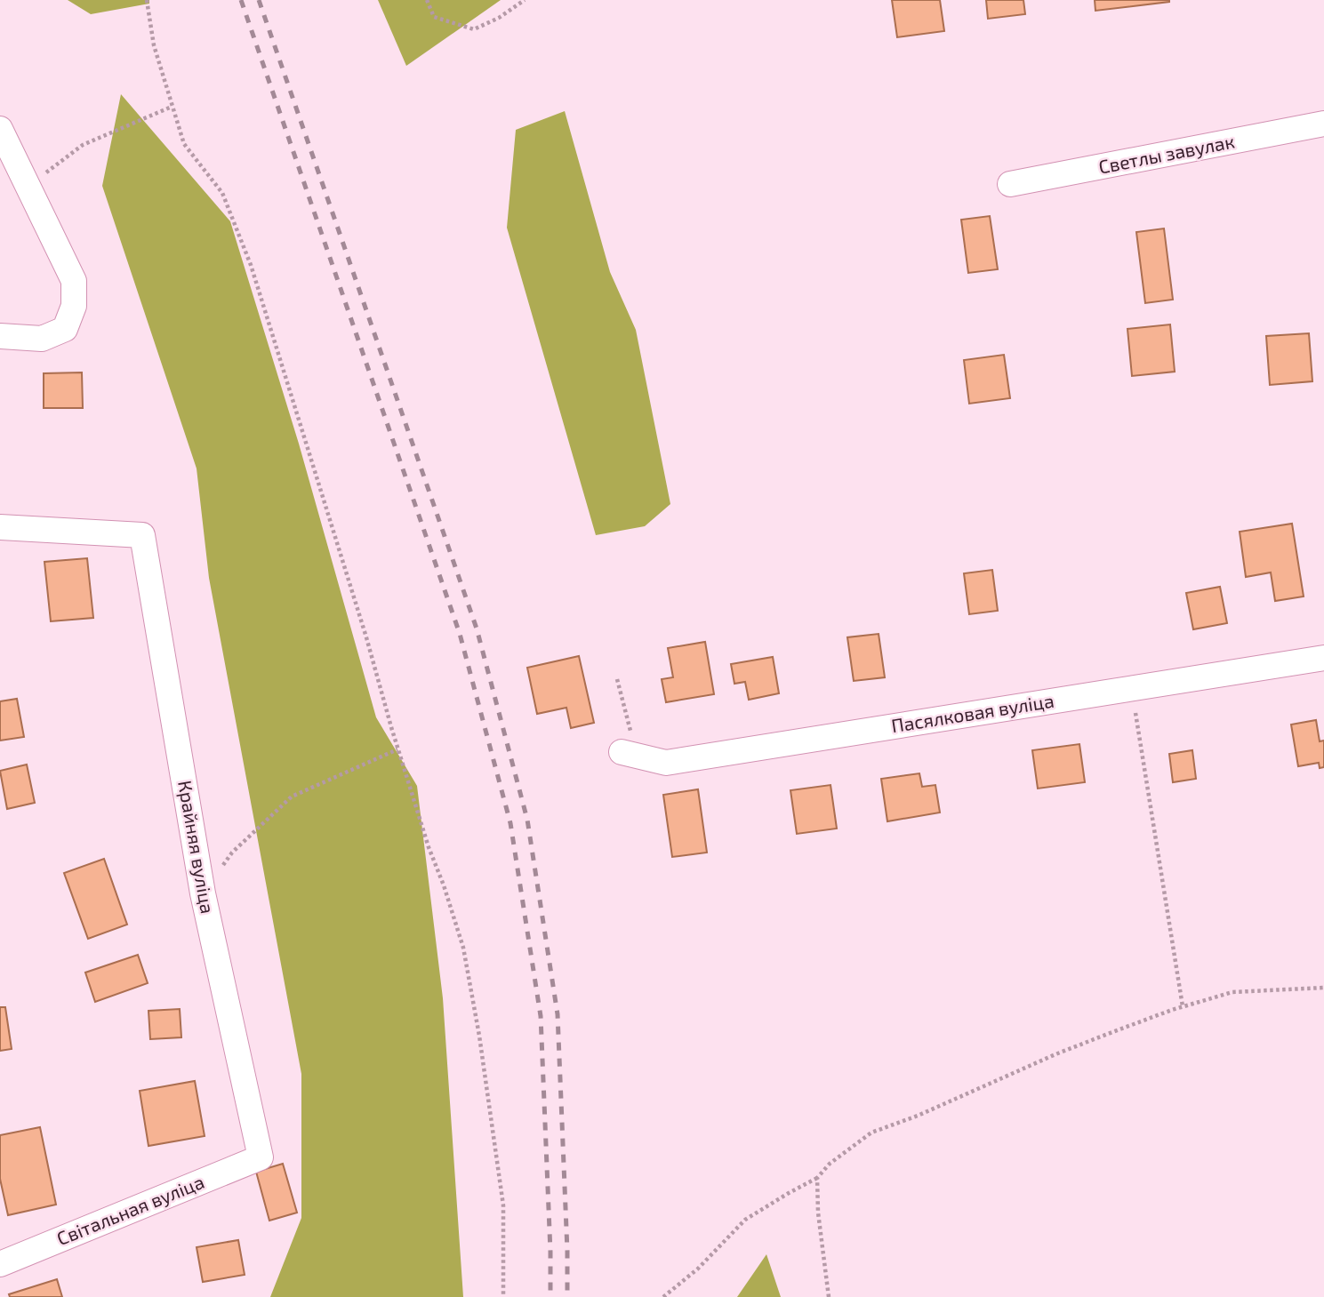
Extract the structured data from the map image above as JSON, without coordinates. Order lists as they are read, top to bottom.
{
  "streets": {
    "street": [
      "Светлы завулак",
      "Пасялковая вуліца",
      "Крайняя вуліца",
      "Світальная вуліца"
    ]
  },
  "crossings": [
    ["Крайняя вуліца", "Світальная вуліца"]
  ]
}
